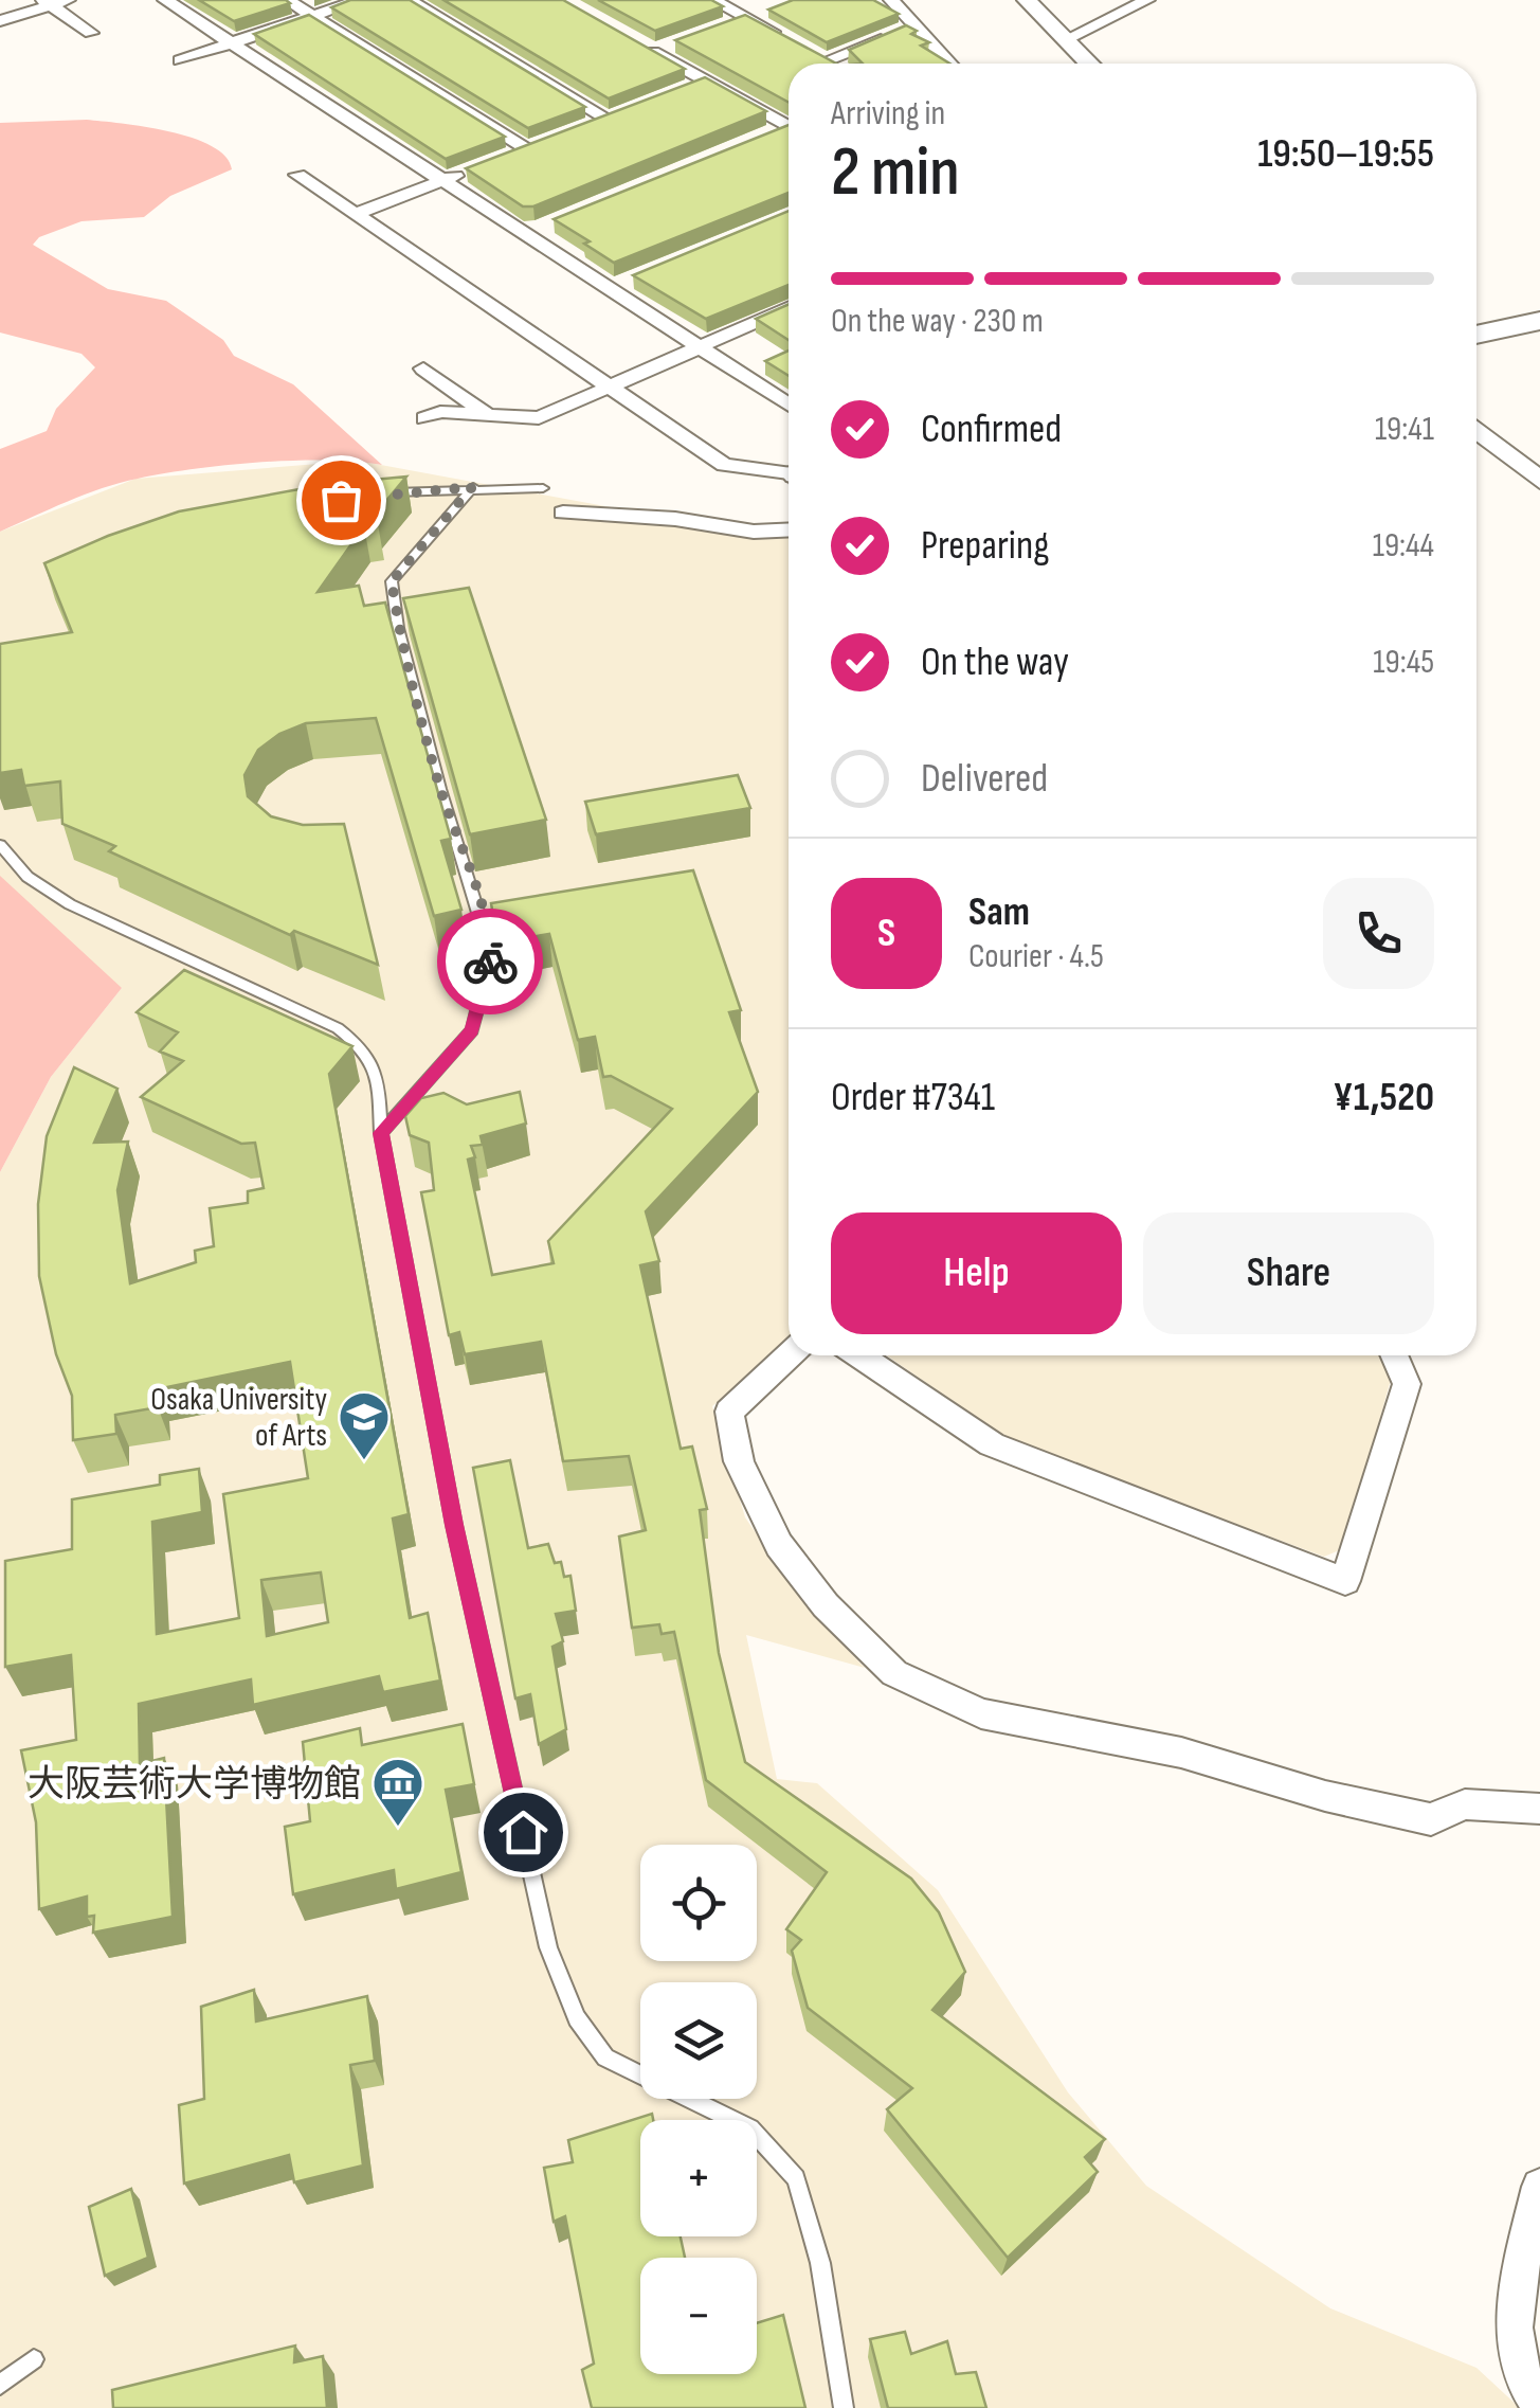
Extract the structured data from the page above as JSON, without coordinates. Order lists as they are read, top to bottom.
{
  "places": {
    "school or university": ["Osaka University of Arts"],
    "museum": ["大阪芸術大学博物館"]
  },
  "page": {
    "heading": ["2 min", "Arriving in", "19:50–19:55"],
    "panel": [
      "Sam",
      "Courier · 4.5",
      "Order #7341",
      "¥1,520"
    ],
    "bar": "On the way · 230 m",
    "list": [
      ["Confirmed", "19:41"],
      ["Preparing", "19:44"],
      ["On the way", "19:45"],
      "Delivered"
    ],
    "round": "S",
    "buttons": ["Help", "Share"],
    "map_buttons": ["+", "−"]
  }
}
